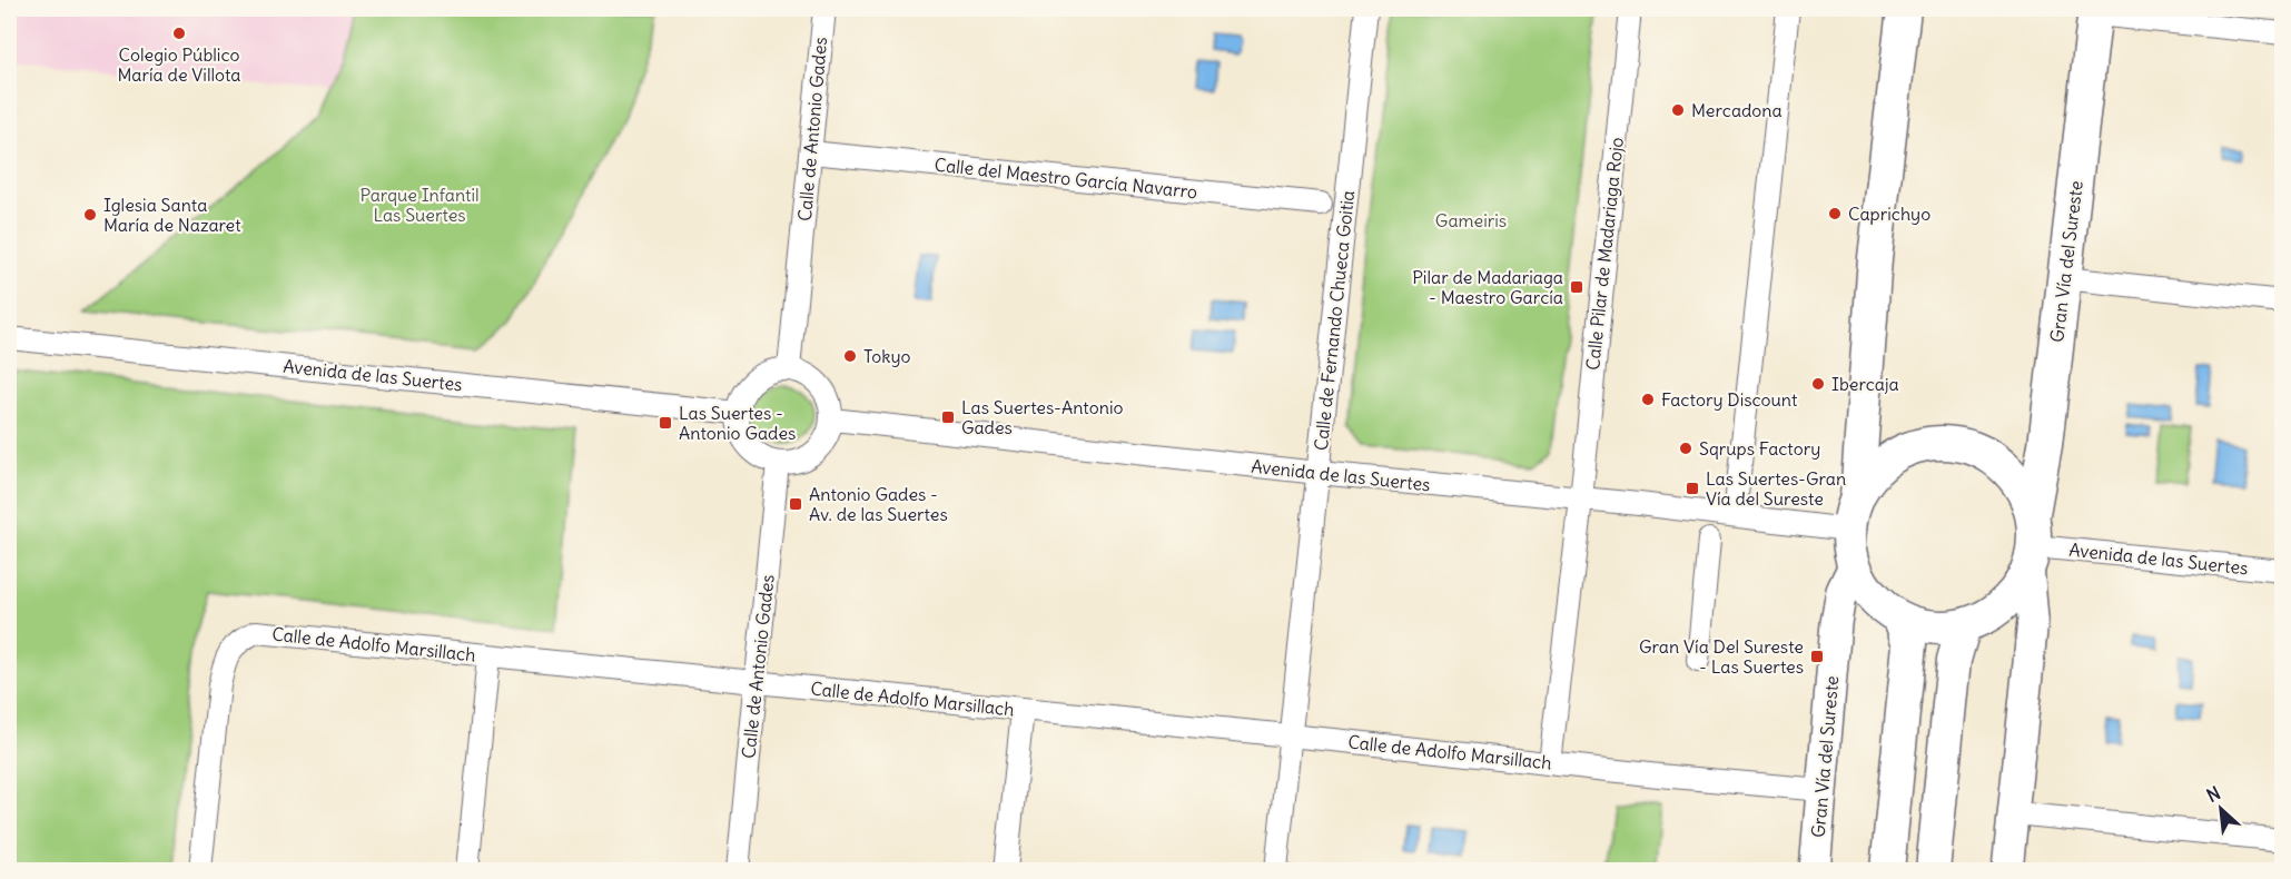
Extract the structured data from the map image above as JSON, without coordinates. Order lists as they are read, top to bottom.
{
  "streets": {
    "main road": ["Gran Vía del Sureste"],
    "street": [
      "Calle de Antonio Gades",
      "Calle del Maestro García Navarro",
      "Calle Pilar de Madariaga Rojo",
      "Calle de Fernando Chueca Goitia",
      "Avenida de las Suertes",
      "Calle de Adolfo Marsillach"
    ]
  },
  "crossings": [
    ["Calle de Antonio Gades", "Calle del Maestro García Navarro"],
    ["Calle de Antonio Gades", "Avenida de las Suertes"],
    ["Calle de Antonio Gades", "Calle de Adolfo Marsillach"],
    ["Calle Pilar de Madariaga Rojo", "Avenida de las Suertes"],
    ["Calle Pilar de Madariaga Rojo", "Calle de Adolfo Marsillach"],
    ["Gran Vía del Sureste", "Avenida de las Suertes"],
    ["Gran Vía del Sureste", "Calle de Adolfo Marsillach"],
    ["Calle de Fernando Chueca Goitia", "Avenida de las Suertes"],
    ["Calle de Fernando Chueca Goitia", "Calle de Adolfo Marsillach"]
  ],
  "parks": ["Parque Infantil Las Suertes", "Gameiris"],
  "places": {
    "other": [
      "Colegio Público María de Villota",
      "Mercadona",
      "Caprichyo",
      "Iglesia Santa María de Nazaret",
      "Tokyo",
      "Ibercaja",
      "Factory Discount",
      "Sqrups Factory"
    ],
    "transit": [
      "Pilar de Madariaga - Maestro García",
      "Las Suertes-Antonio Gades",
      "Las Suertes - Antonio Gades",
      "Las Suertes-Gran Vía del Sureste",
      "Antonio Gades - Av. de las Suertes",
      "Gran Vía Del Sureste - Las Suertes"
    ]
  },
  "north": "top left"
}
